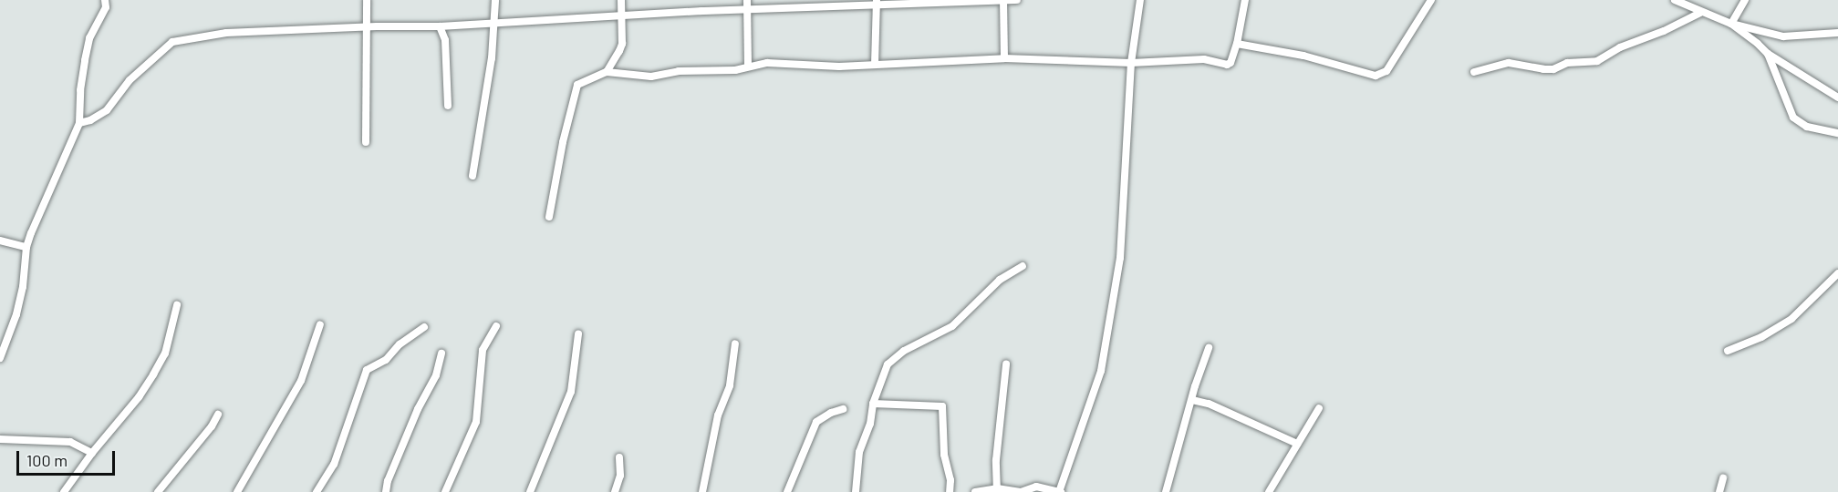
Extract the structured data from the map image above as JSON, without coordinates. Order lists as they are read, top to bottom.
{
  "scale_bar": "100 m"
}
